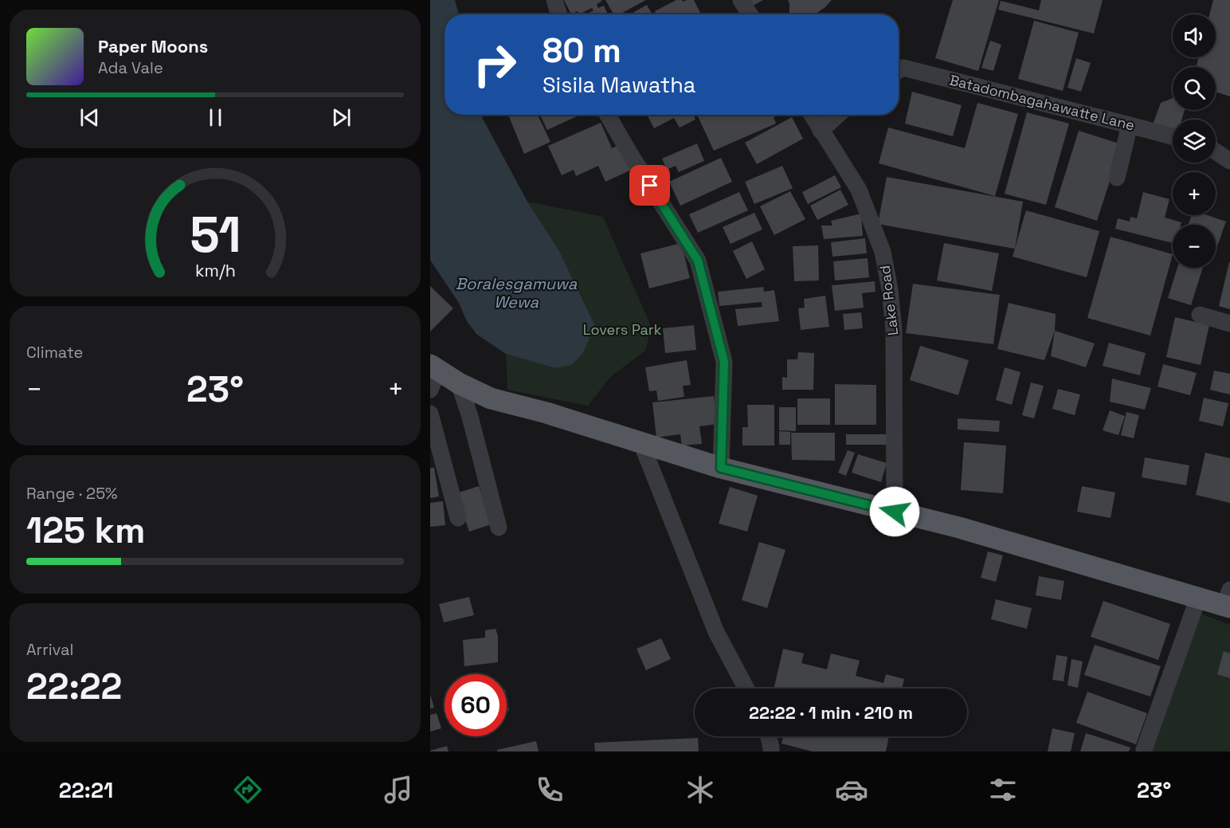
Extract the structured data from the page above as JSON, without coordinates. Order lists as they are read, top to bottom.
{
  "streets": {
    "street": ["Batadombagahawatte Lane", "Lake Road"]
  },
  "water": ["Boralesgamuwa Wewa"],
  "parks": ["Lovers Park"],
  "page": {
    "map_buttons": ["+", "−"],
    "turn": ["80 m", "Sisila Mawatha"],
    "song": ["Paper Moons", "Ada Vale"],
    "tile": [
      "Climate",
      ["Range · 25%", "125 km"],
      ["Arrival", "22:22"]
    ],
    "heat": ["−", "23°", "+"],
    "limit": "60",
    "trip": "22:22 · 1 min · 210 m",
    "tabs": ["22:21", "23°"],
    "gauge": ["51", "km/h"]
  }
}
